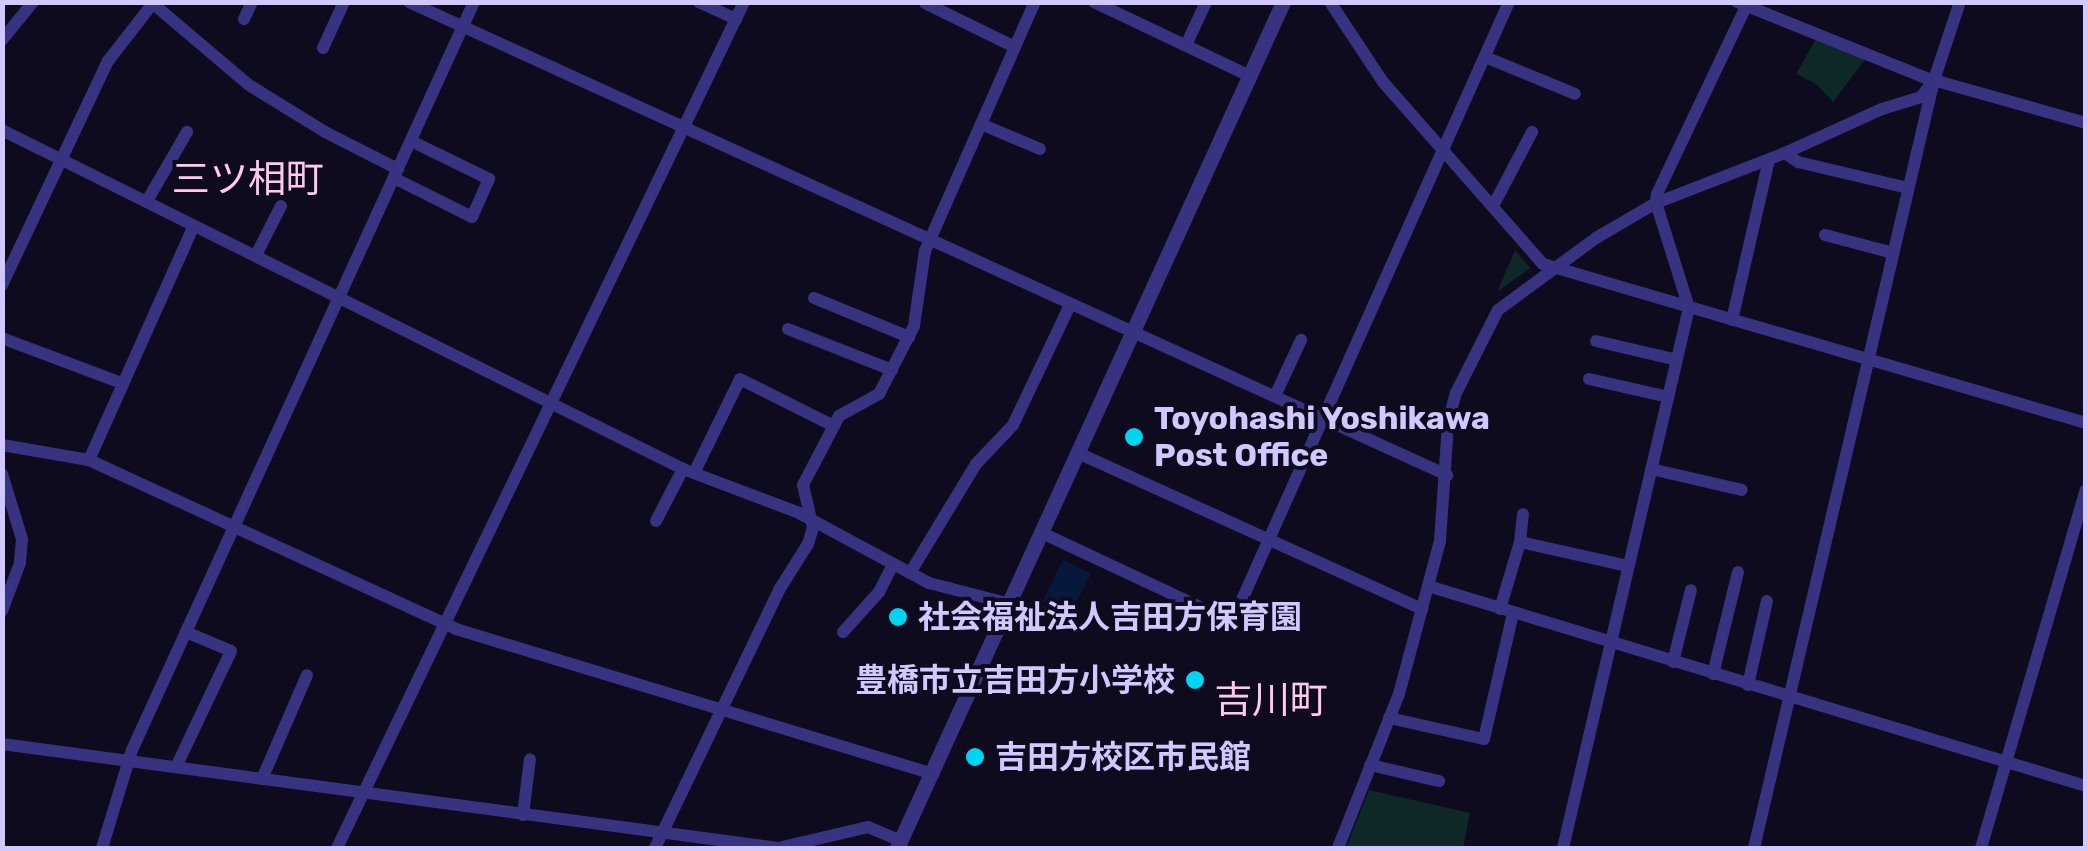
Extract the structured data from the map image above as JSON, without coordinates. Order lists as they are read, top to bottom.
{
  "districts": ["三ツ相町", "吉川町"],
  "places": [
    "Toyohashi Yoshikawa Post Office",
    "社会福祉法人吉田方保育園",
    "豊橋市立吉田方小学校",
    "吉田方校区市民館"
  ]
}
